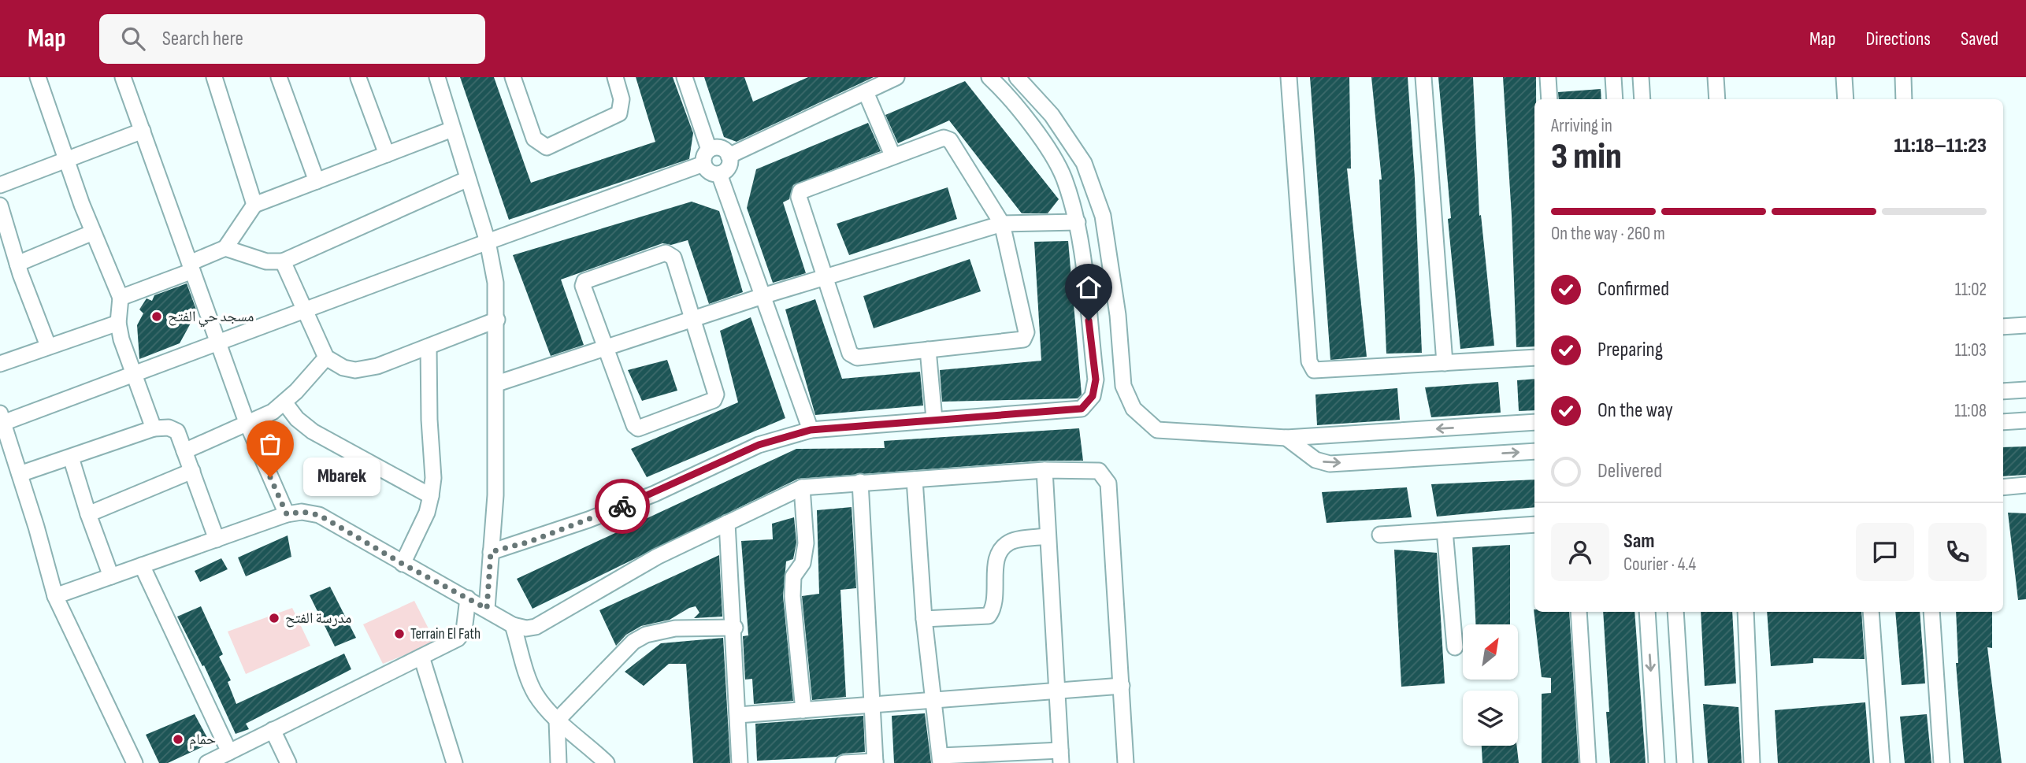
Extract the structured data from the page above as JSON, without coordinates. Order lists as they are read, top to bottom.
{
  "places": [
    "مسجد حي الفتح",
    "Mbarek",
    "مدرسة الفتح",
    "Terrain El Fath",
    "حمام"
  ],
  "north": "top right",
  "page": {
    "header": "Map",
    "search": "Search here",
    "nav": ["Map", "Directions", "Saved"],
    "heading": ["3 min", "Arriving in", "11:18–11:23"],
    "panel": ["Sam", "Courier · 4.4"],
    "bar": "On the way · 260 m",
    "list": [
      ["Confirmed", "11:02"],
      ["Preparing", "11:03"],
      ["On the way", "11:08"],
      "Delivered"
    ],
    "bubble": "Mbarek"
  }
}
